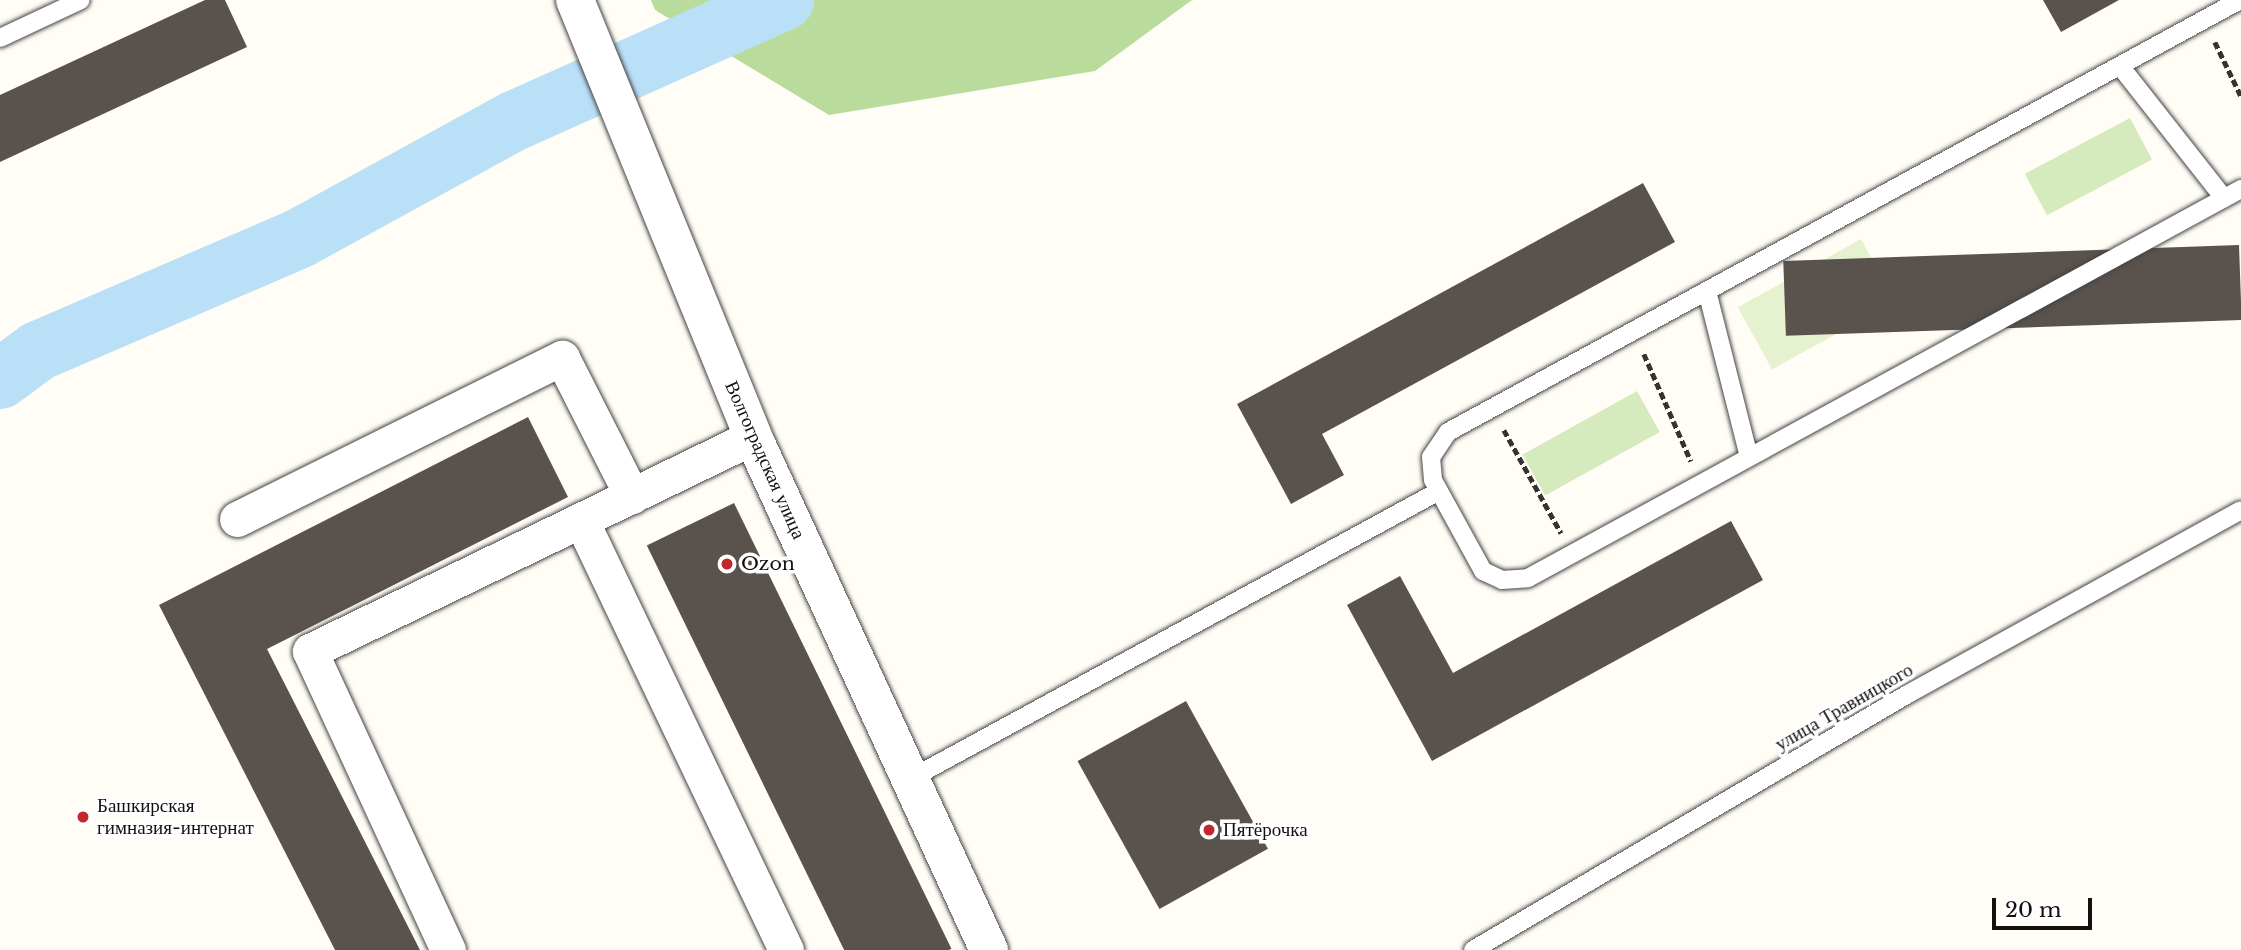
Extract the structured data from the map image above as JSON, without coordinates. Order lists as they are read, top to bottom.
{
  "streets": {
    "street": ["Волгоградская улица"],
    "lane": ["улица Травницкого"]
  },
  "places": ["Ozon", "Башкирская гимназия-интернат", "Пятёрочка"],
  "scale_bar": "20 m"
}
